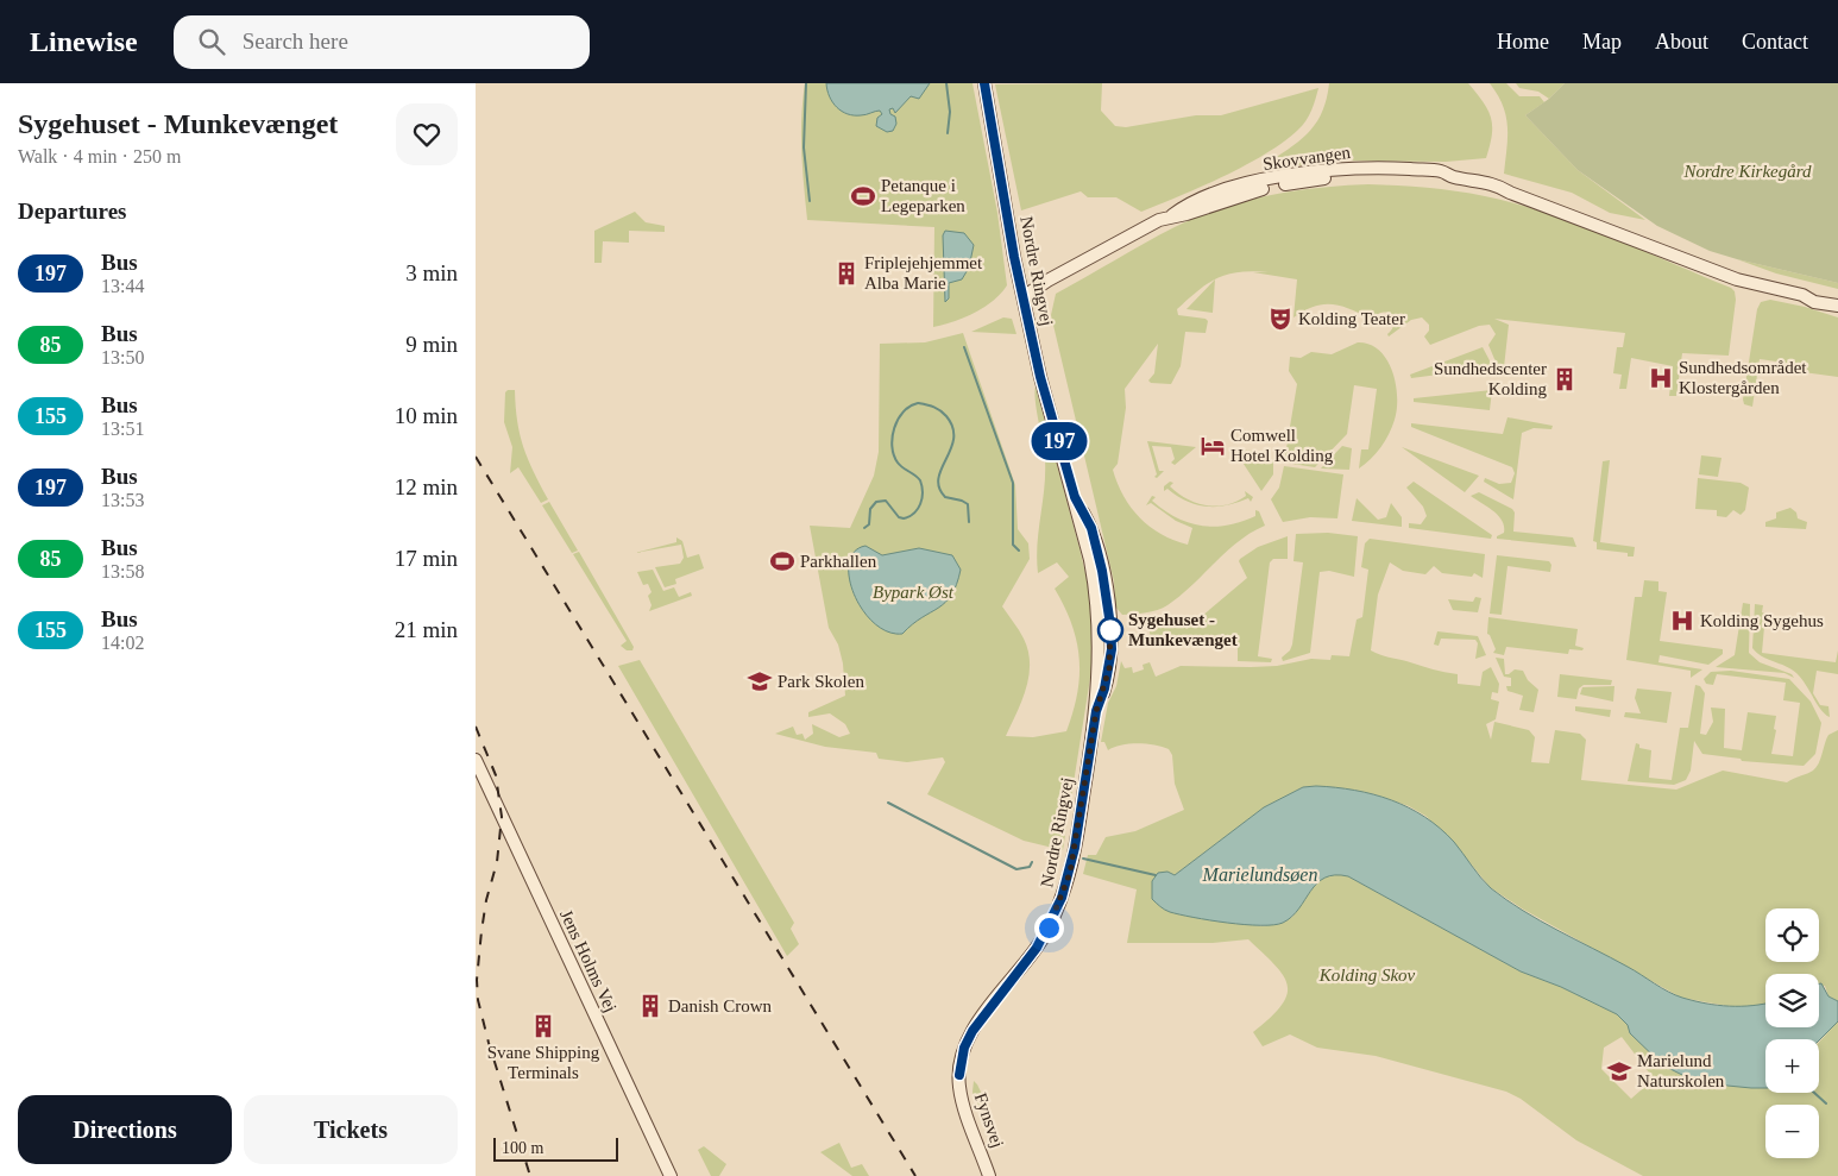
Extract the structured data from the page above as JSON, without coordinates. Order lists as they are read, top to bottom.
{
  "streets": {
    "main road": [
      "Skovvangen",
      "Nordre Ringvej",
      "Jens Holms Vej",
      "Fynsvej"
    ]
  },
  "crossings": [
    ["Skovvangen", "Nordre Ringvej"],
    ["Nordre Ringvej", "Fynsvej"]
  ],
  "water": ["Marielundsøen"],
  "parks": ["Nordre Kirkegård", "Bypark Øst", "Kolding Skov"],
  "places": {
    "sports": ["Petanque i Legeparken", "Parkhallen"],
    "building": [
      "Friplejehjemmet Alba Marie",
      "Sundhedscenter Kolding",
      "Danish Crown",
      "Svane Shipping Terminals"
    ],
    "theatre": ["Kolding Teater"],
    "hospital": ["Sundhedsområdet Klostergården", "Kolding Sygehus"],
    "hotel": ["Comwell Hotel Kolding"],
    "other": ["Sygehuset - Munkevænget"],
    "school or university": ["Park Skolen", "Marielund Naturskolen"]
  },
  "lines": ["bus line 197"],
  "scale_bar": "100 m",
  "page": {
    "header": "Linewise",
    "search": "Search here",
    "nav": [
      "Home",
      "Map",
      "About",
      "Contact"
    ],
    "heading": [
      ["Sygehuset - Munkevænget", "Walk · 4 min · 250 m"],
      "Departures"
    ],
    "on_map": "197",
    "list": [
      {
        "mark": "197",
        "name": "Bus",
        "note": "13:44",
        "value": "3 min"
      },
      {
        "mark": "85",
        "name": "Bus",
        "note": "13:50",
        "value": "9 min"
      },
      {
        "mark": "155",
        "name": "Bus",
        "note": "13:51",
        "value": "10 min"
      },
      {
        "mark": "197",
        "name": "Bus",
        "note": "13:53",
        "value": "12 min"
      },
      {
        "mark": "85",
        "name": "Bus",
        "note": "13:58",
        "value": "17 min"
      },
      {
        "mark": "155",
        "name": "Bus",
        "note": "14:02",
        "value": "21 min"
      }
    ],
    "map_buttons": ["+", "−"],
    "buttons": ["Directions", "Tickets"],
    "scale": "100 m"
  }
}
